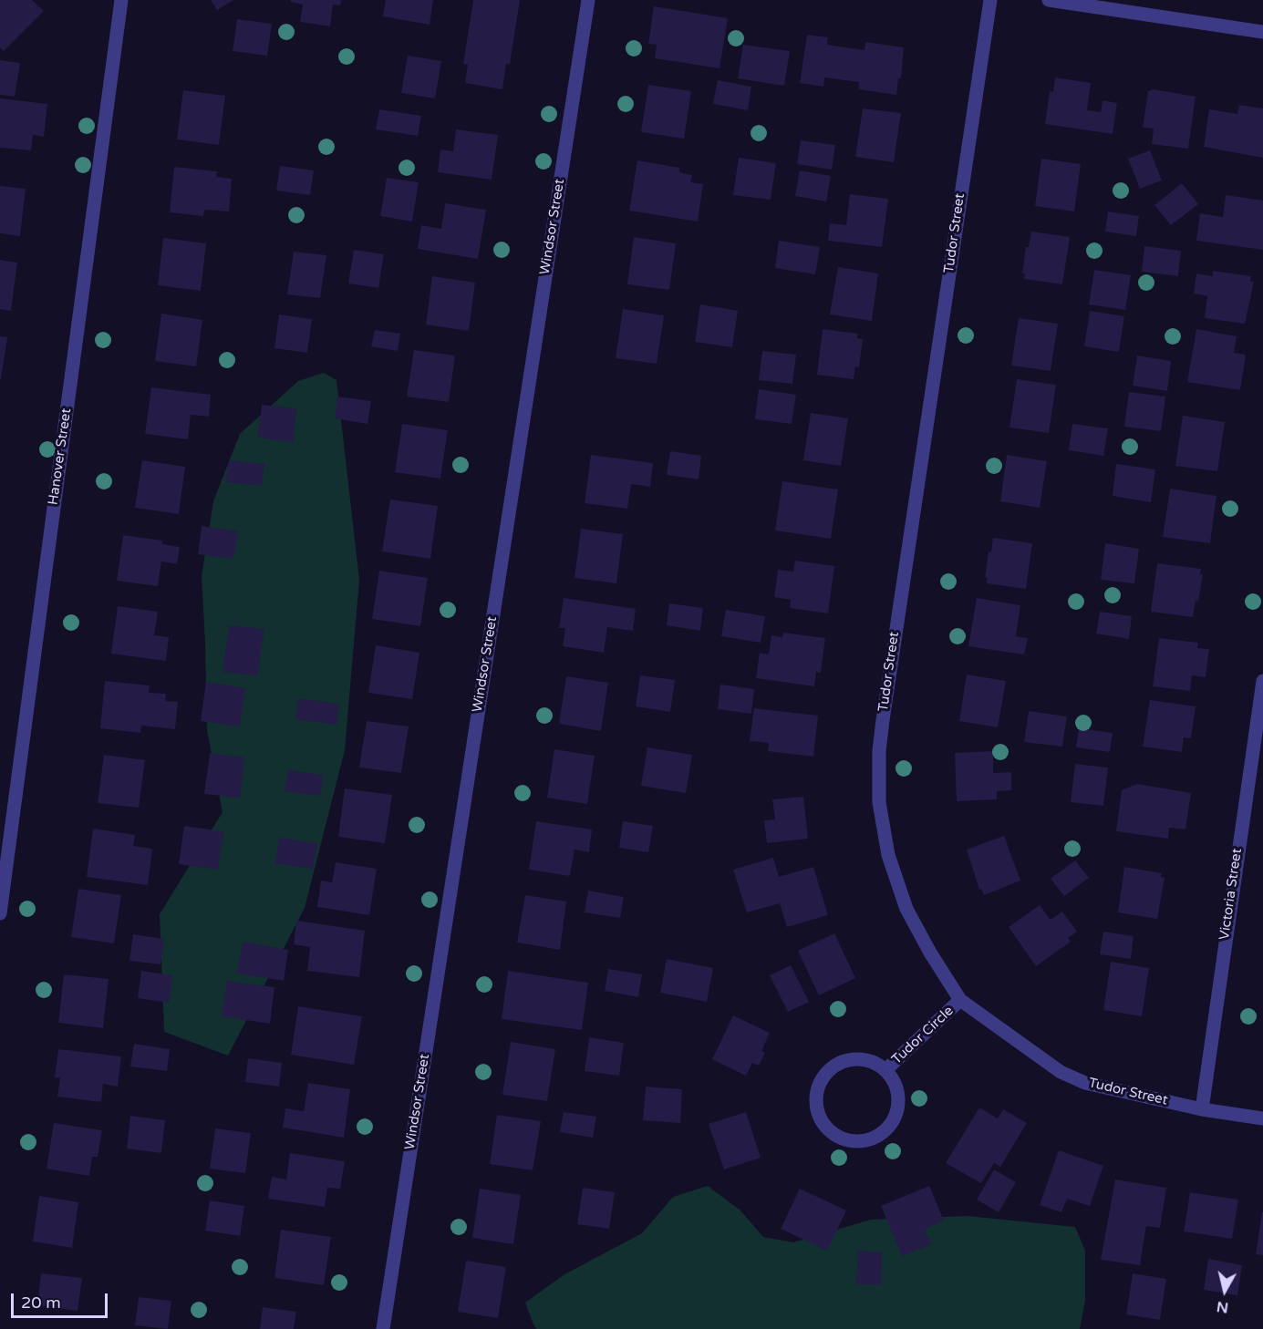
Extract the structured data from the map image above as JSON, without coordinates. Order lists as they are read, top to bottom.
{
  "streets": {
    "street": [
      "Windsor Street",
      "Tudor Street",
      "Hanover Street",
      "Victoria Street",
      "Tudor Circle"
    ]
  },
  "crossings": [
    ["Tudor Street", "Victoria Street"],
    ["Tudor Street", "Tudor Circle"]
  ],
  "scale_bar": "20 m",
  "north": "bottom"
}
